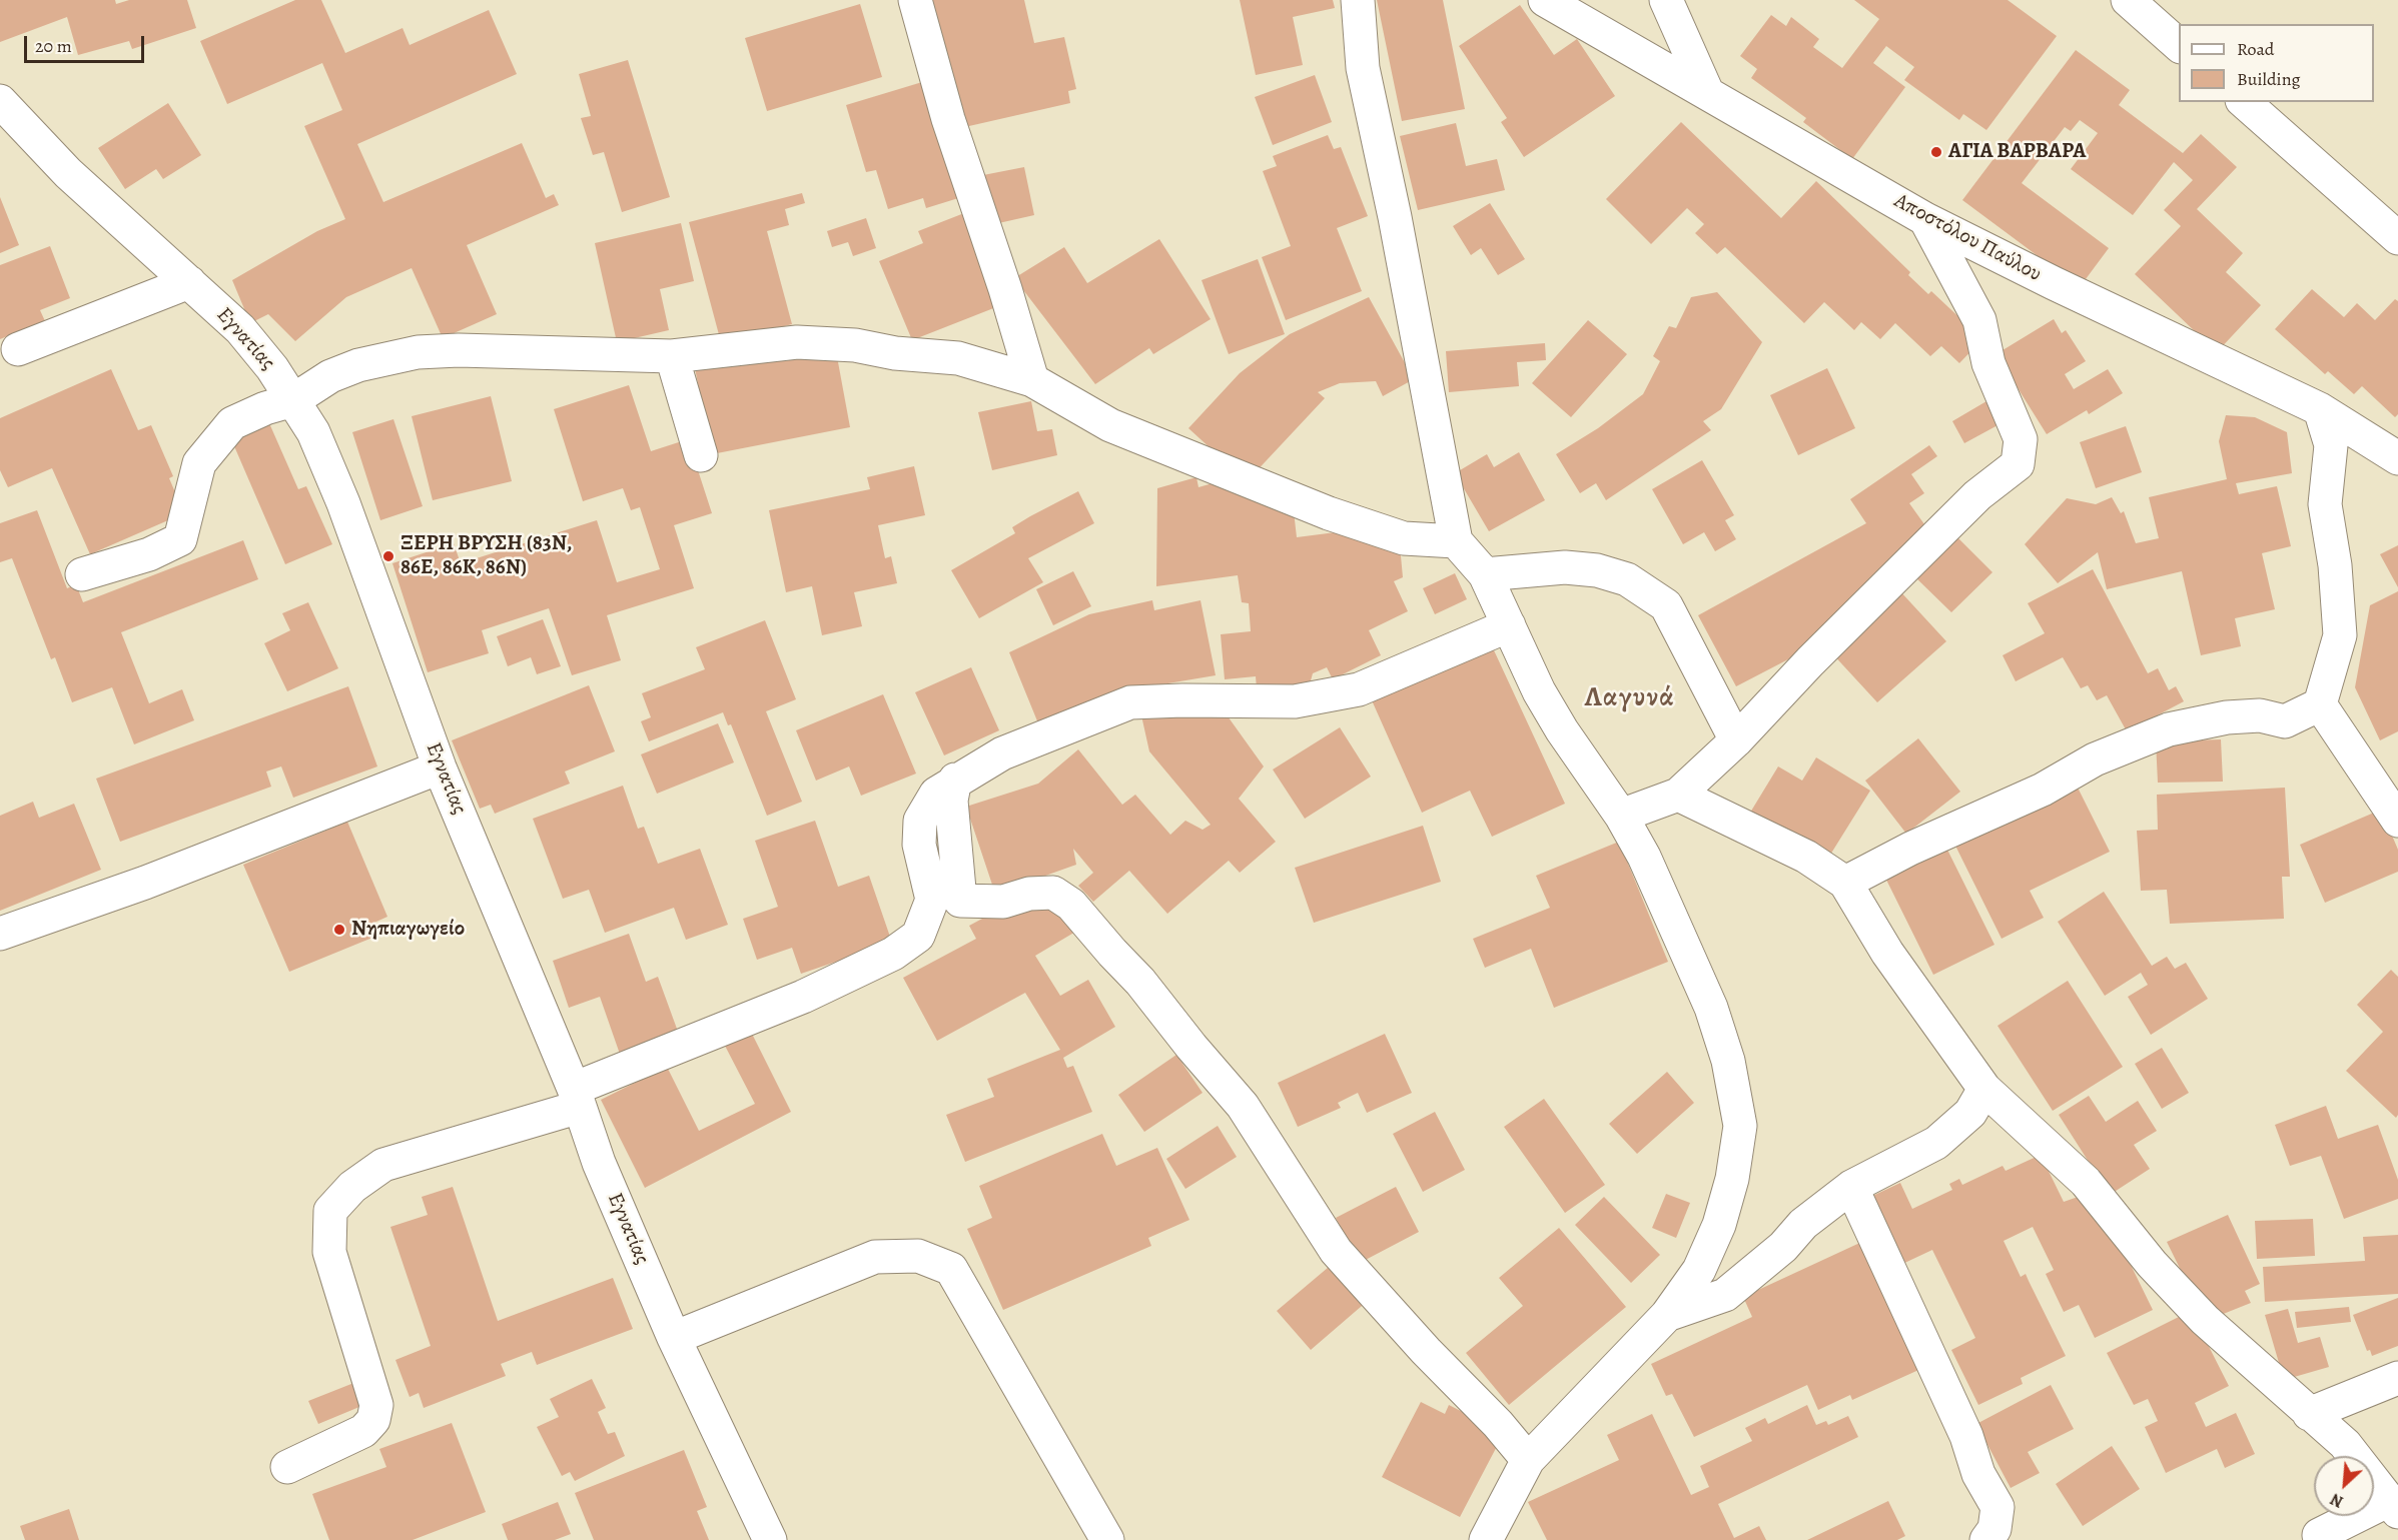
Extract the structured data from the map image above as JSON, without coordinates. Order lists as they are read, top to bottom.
{
  "streets": {
    "street": ["Αποστόλου Παύλου", "Εγνατίας"]
  },
  "districts": ["Λαγυνά"],
  "places": ["ΑΓΙΑ ΒΑΡΒΑΡΑ", "ΞΕΡΗ ΒΡΥΣΗ (83Ν, 86Ε, 86Κ, 86Ν)", "Νηπιαγωγείο"],
  "legend": ["Road", "Building"],
  "scale_bar": "20 m",
  "north": "bottom left"
}
